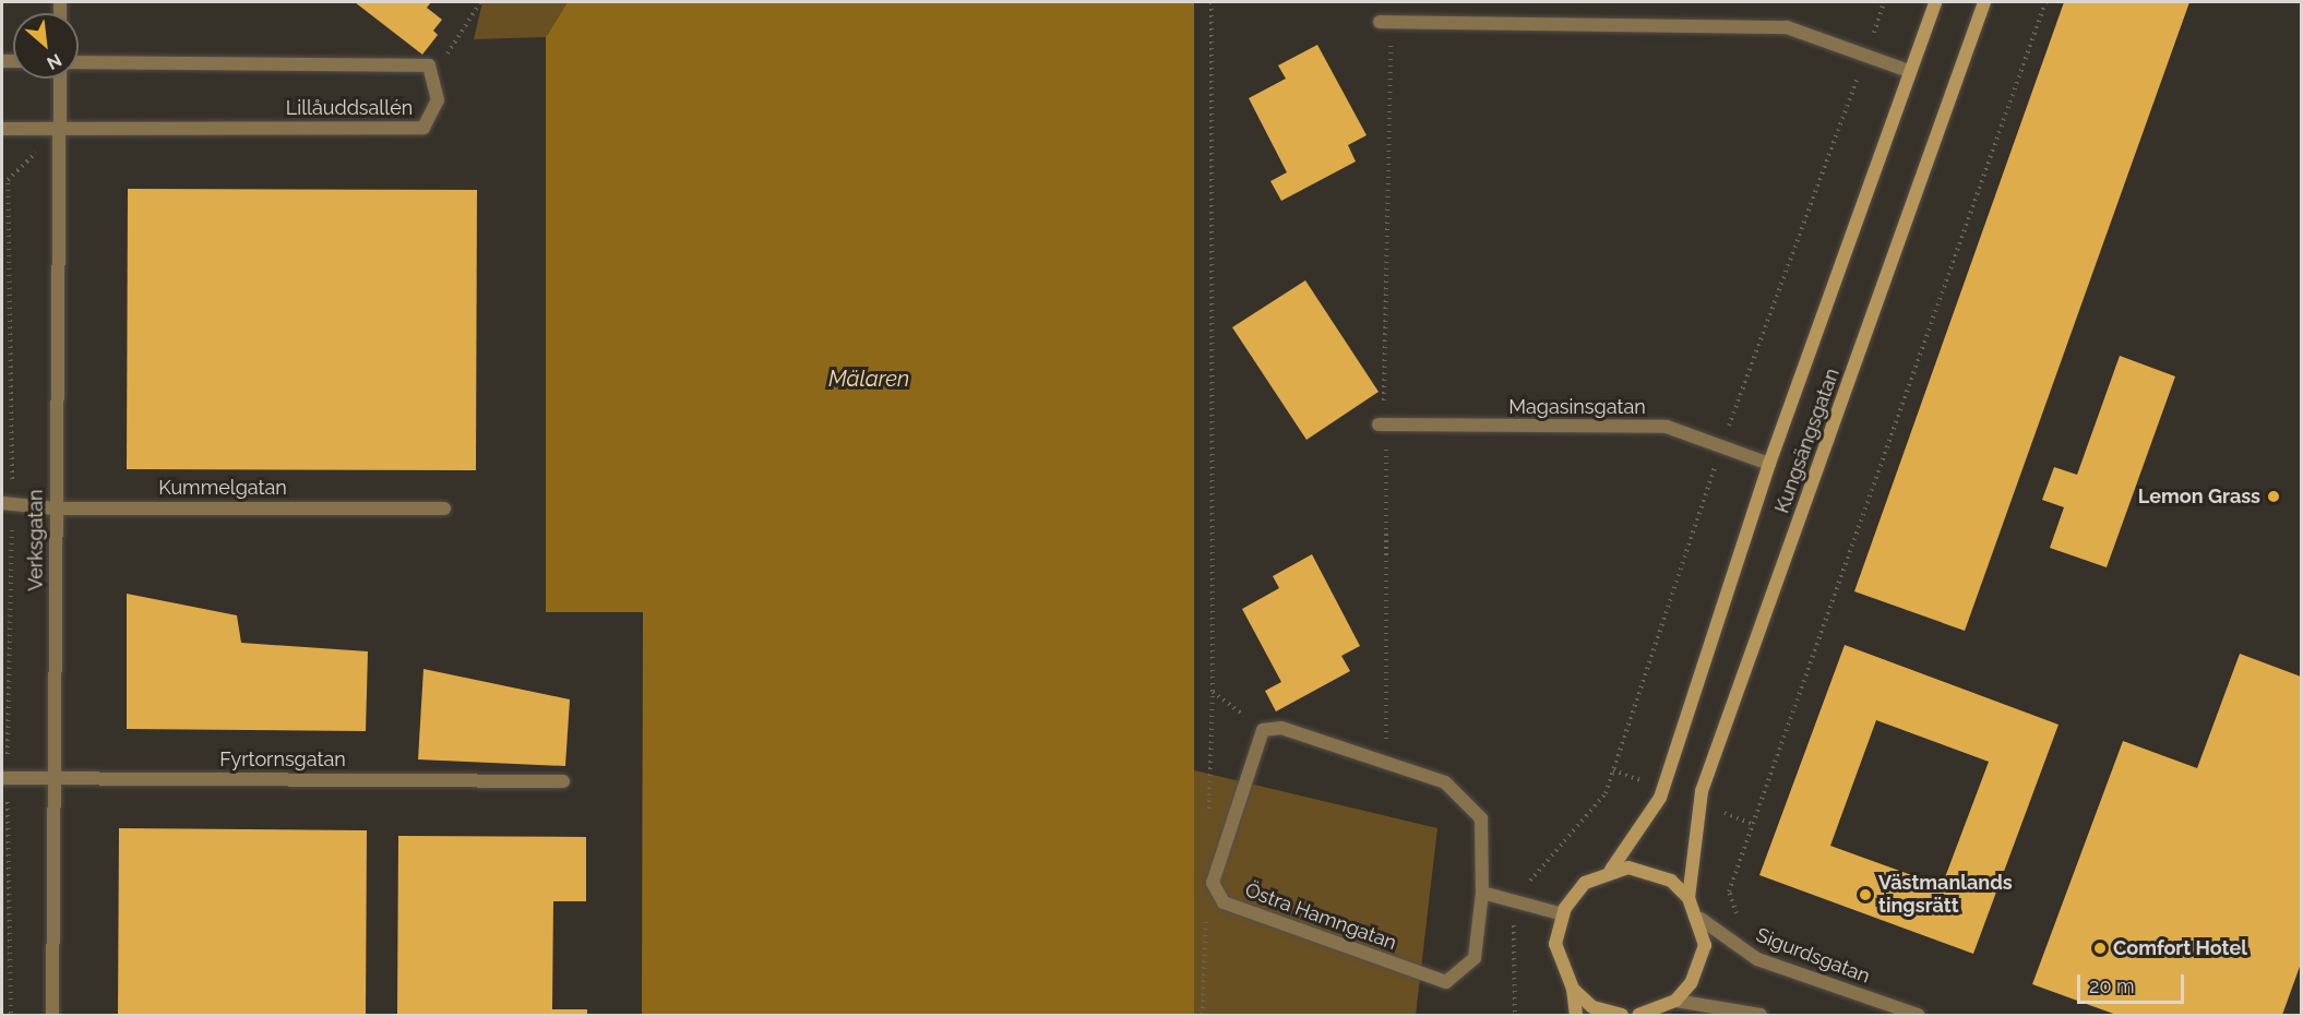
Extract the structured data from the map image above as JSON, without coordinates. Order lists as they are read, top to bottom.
{
  "streets": {
    "main road": ["Kungsängsgatan"],
    "street": [
      "Lillåuddsallén",
      "Magasinsgatan",
      "Kummelgatan",
      "Verksgatan",
      "Fyrtornsgatan",
      "Östra Hamngatan",
      "Sigurdsgatan"
    ]
  },
  "crossings": [
    ["Lillåuddsallén", "Verksgatan"],
    ["Magasinsgatan", "Kungsängsgatan"],
    ["Kummelgatan", "Verksgatan"],
    ["Verksgatan", "Fyrtornsgatan"]
  ],
  "water": ["Mälaren"],
  "places": ["Lemon Grass", "Västmanlands tingsrätt", "Comfort Hotel"],
  "scale_bar": "20 m",
  "north": "bottom right"
}
